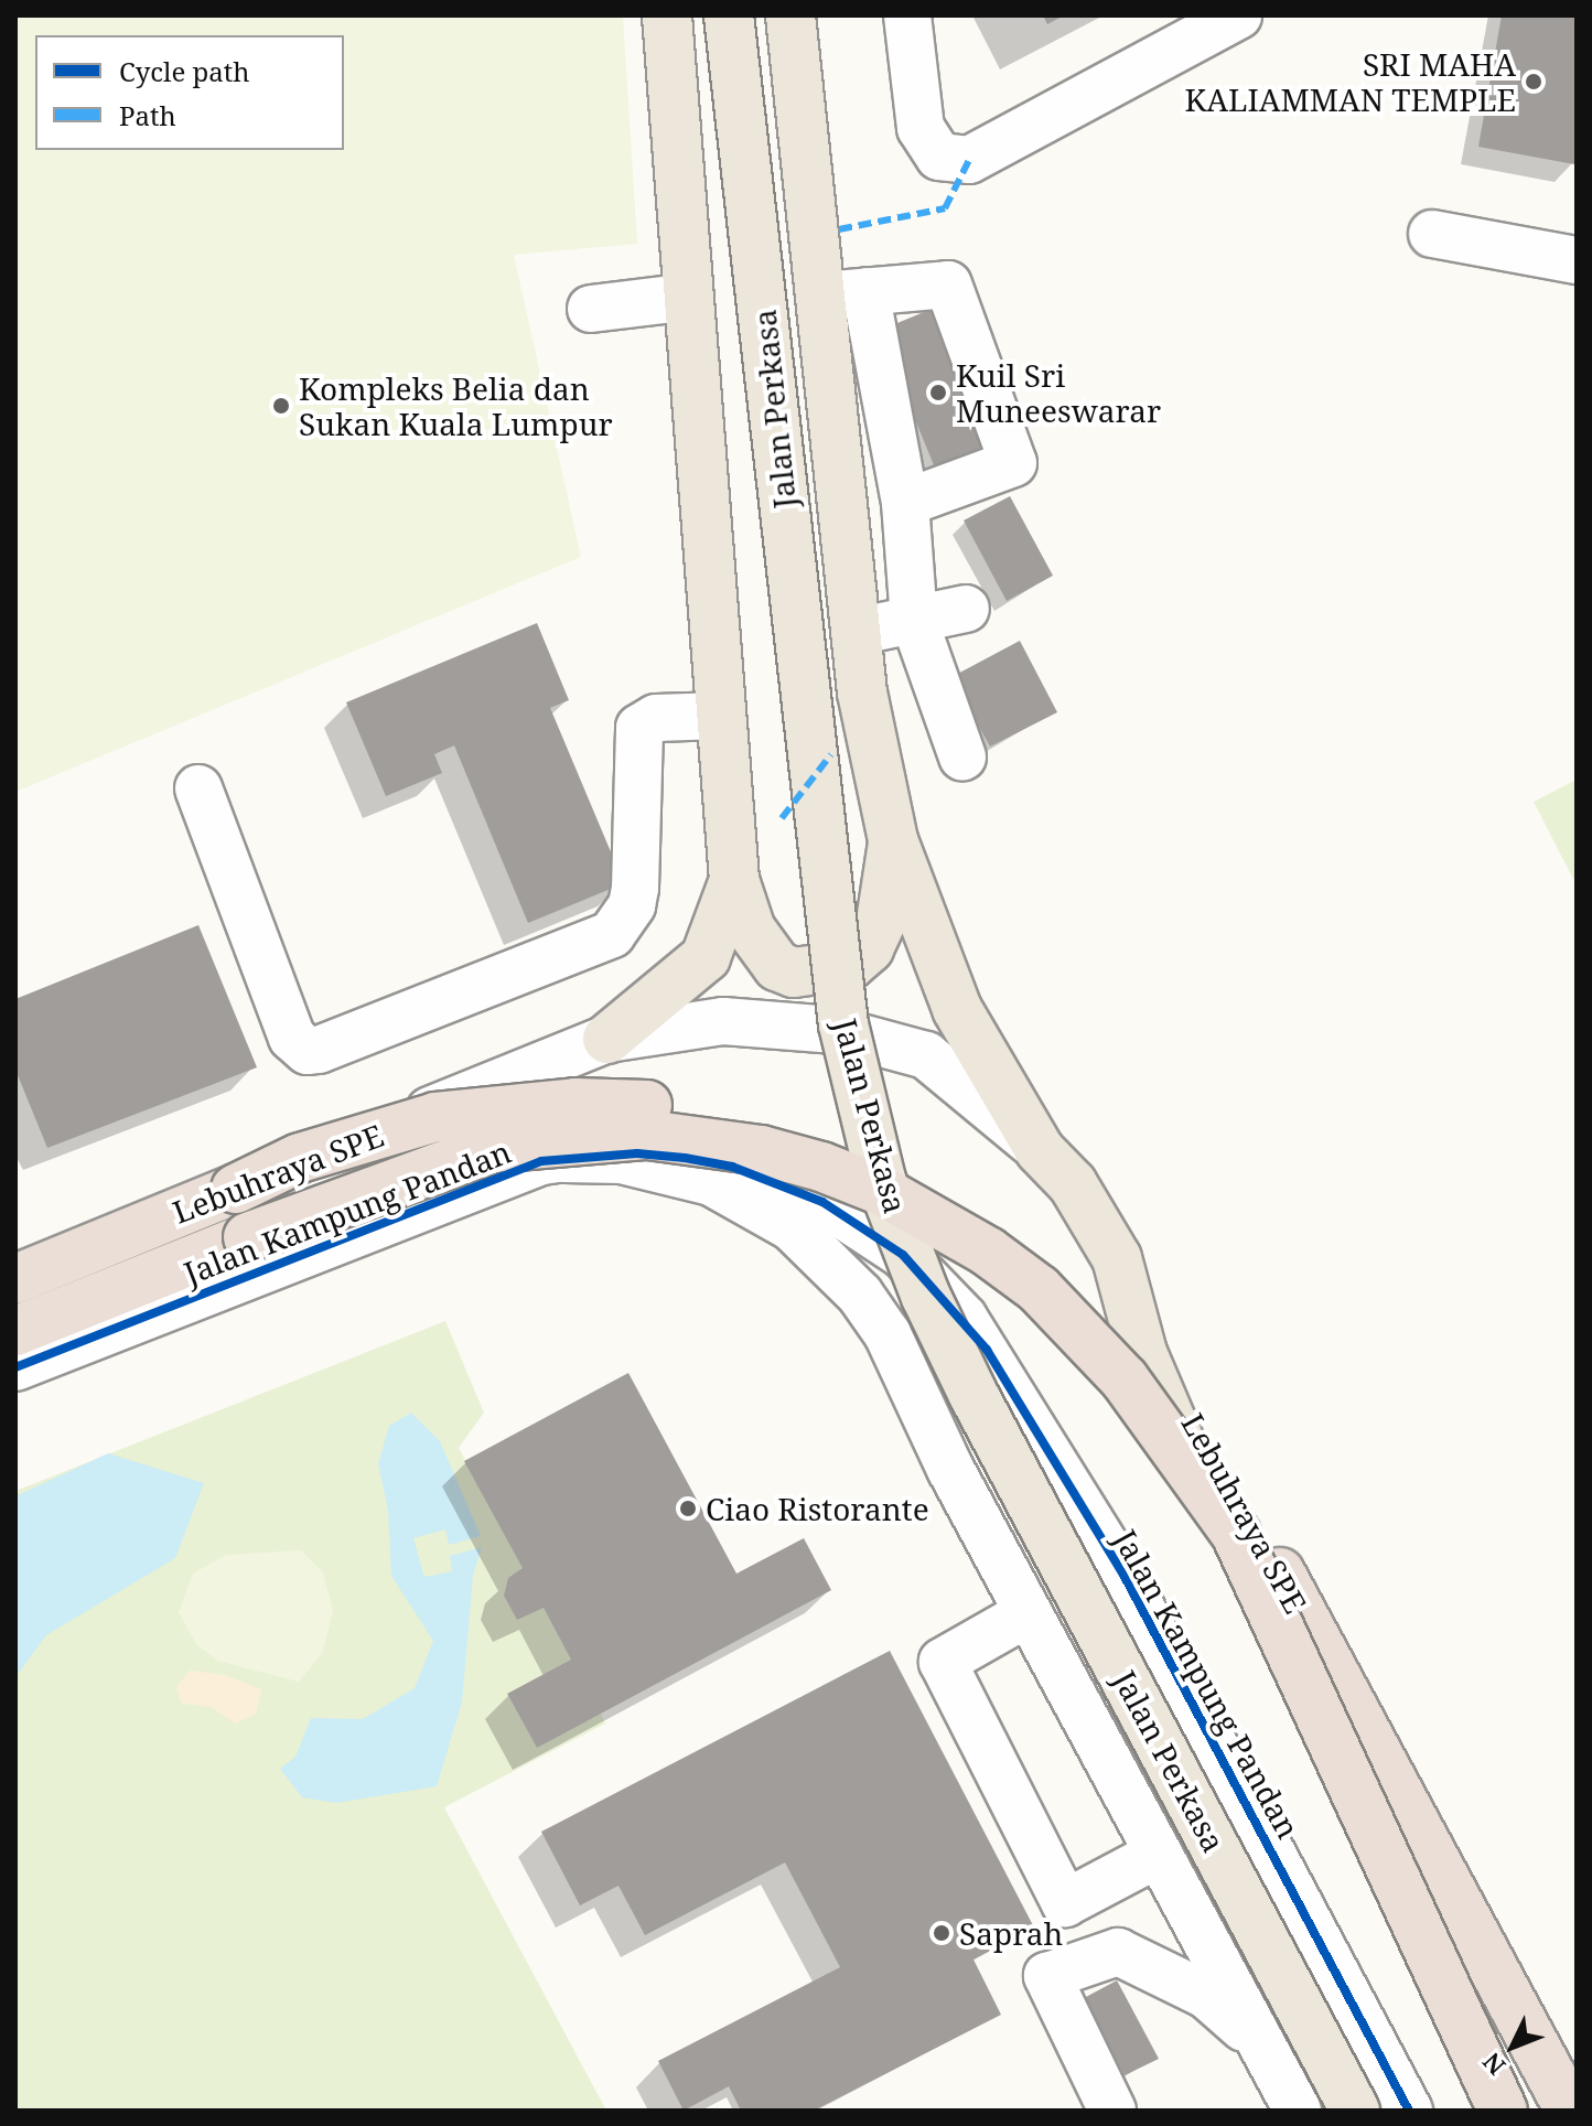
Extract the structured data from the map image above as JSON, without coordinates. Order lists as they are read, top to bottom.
{
  "streets": {
    "highway": ["Lebuhraya SPE"],
    "main road": ["Jalan Perkasa", "Jalan Kampung Pandan"]
  },
  "crossings": [
    ["Jalan Perkasa", "Jalan Kampung Pandan"],
    ["Lebuhraya SPE", "Jalan Kampung Pandan"]
  ],
  "places": [
    "SRI MAHA KALIAMMAN TEMPLE",
    "Kuil Sri Muneeswarar",
    "Kompleks Belia dan Sukan Kuala Lumpur",
    "Ciao Ristorante",
    "Saprah"
  ],
  "legend": ["Cycle path", "Path"],
  "north": "bottom left"
}
